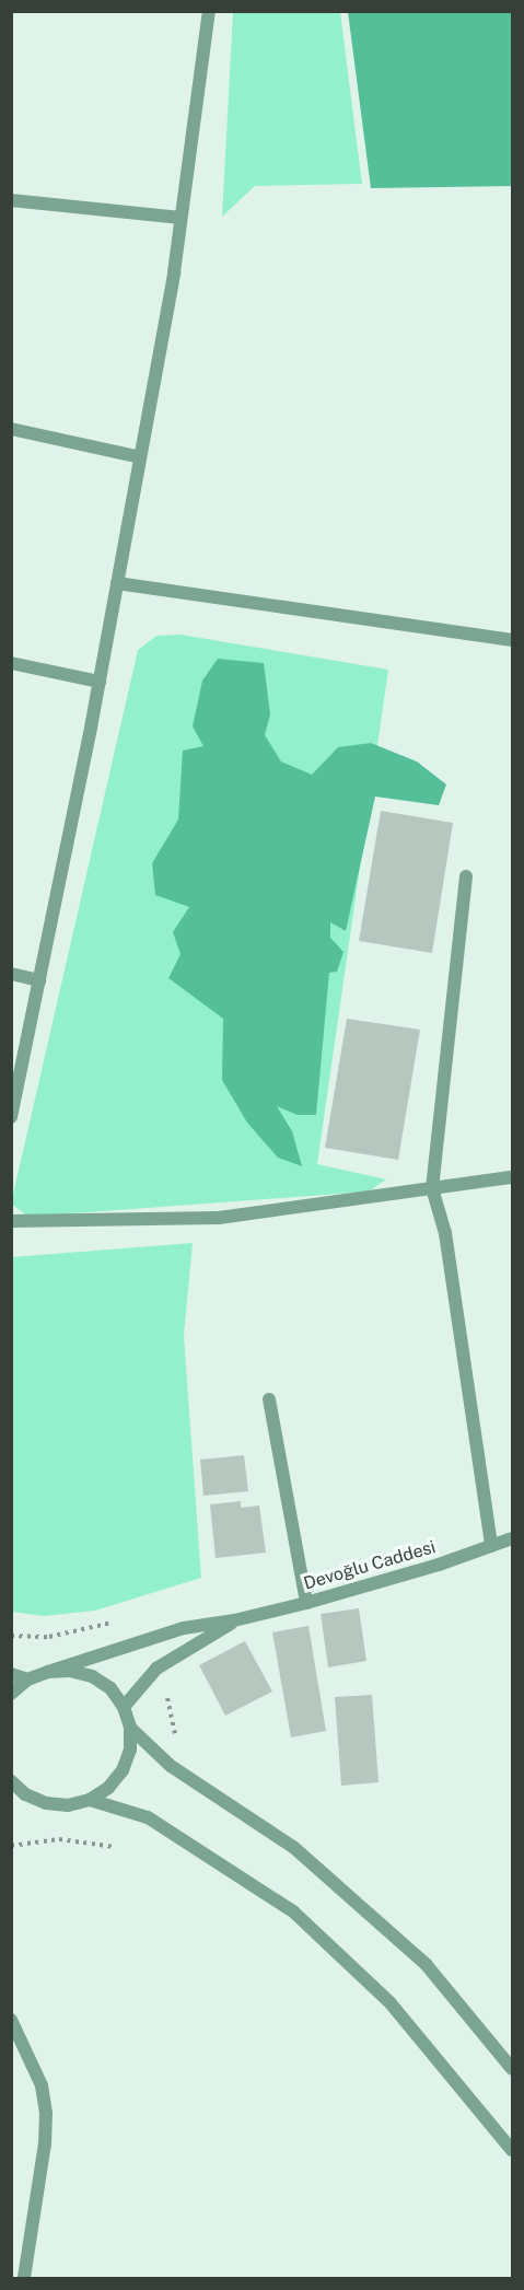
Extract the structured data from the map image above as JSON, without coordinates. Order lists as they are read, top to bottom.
{
  "streets": {
    "street": ["Devoğlu Caddesi"]
  }
}
